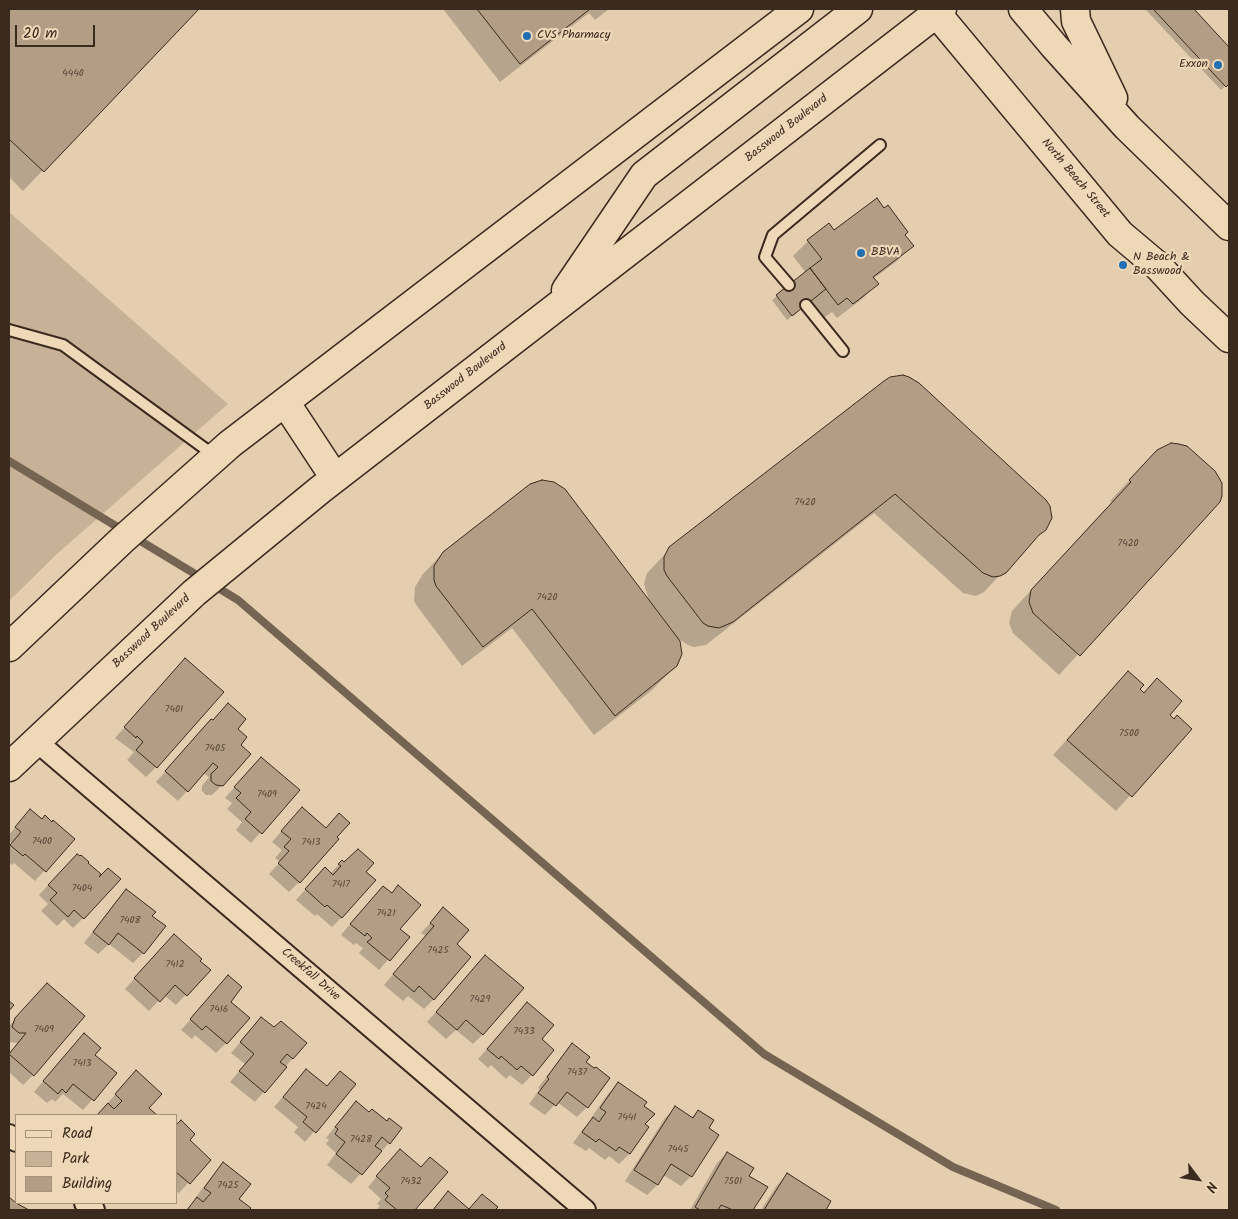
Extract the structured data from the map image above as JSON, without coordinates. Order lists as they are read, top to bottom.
{
  "streets": {
    "main road": ["Basswood Boulevard", "North Beach Street"],
    "street": ["Creekfall Drive"]
  },
  "crossings": [
    ["Basswood Boulevard", "North Beach Street"],
    ["Basswood Boulevard", "Creekfall Drive"]
  ],
  "places": [
    "CVS Pharmacy",
    "Exxon",
    "BBVA",
    "N Beach & Basswood"
  ],
  "house_numbers": [
    "4440",
    "7420",
    "7420",
    "7420",
    "7401",
    "7500",
    "7405",
    "7409",
    "7400",
    "7413",
    "7417",
    "7404",
    "7421",
    "7408",
    "7425",
    "7412",
    "7429",
    "7416",
    "7409",
    "7433",
    "7413",
    "7437",
    "7424",
    "7441",
    "7428",
    "7445",
    "7432",
    "7501",
    "7425"
  ],
  "legend": ["Road", "Park", "Building"],
  "scale_bar": "20 m",
  "north": "bottom right"
}
